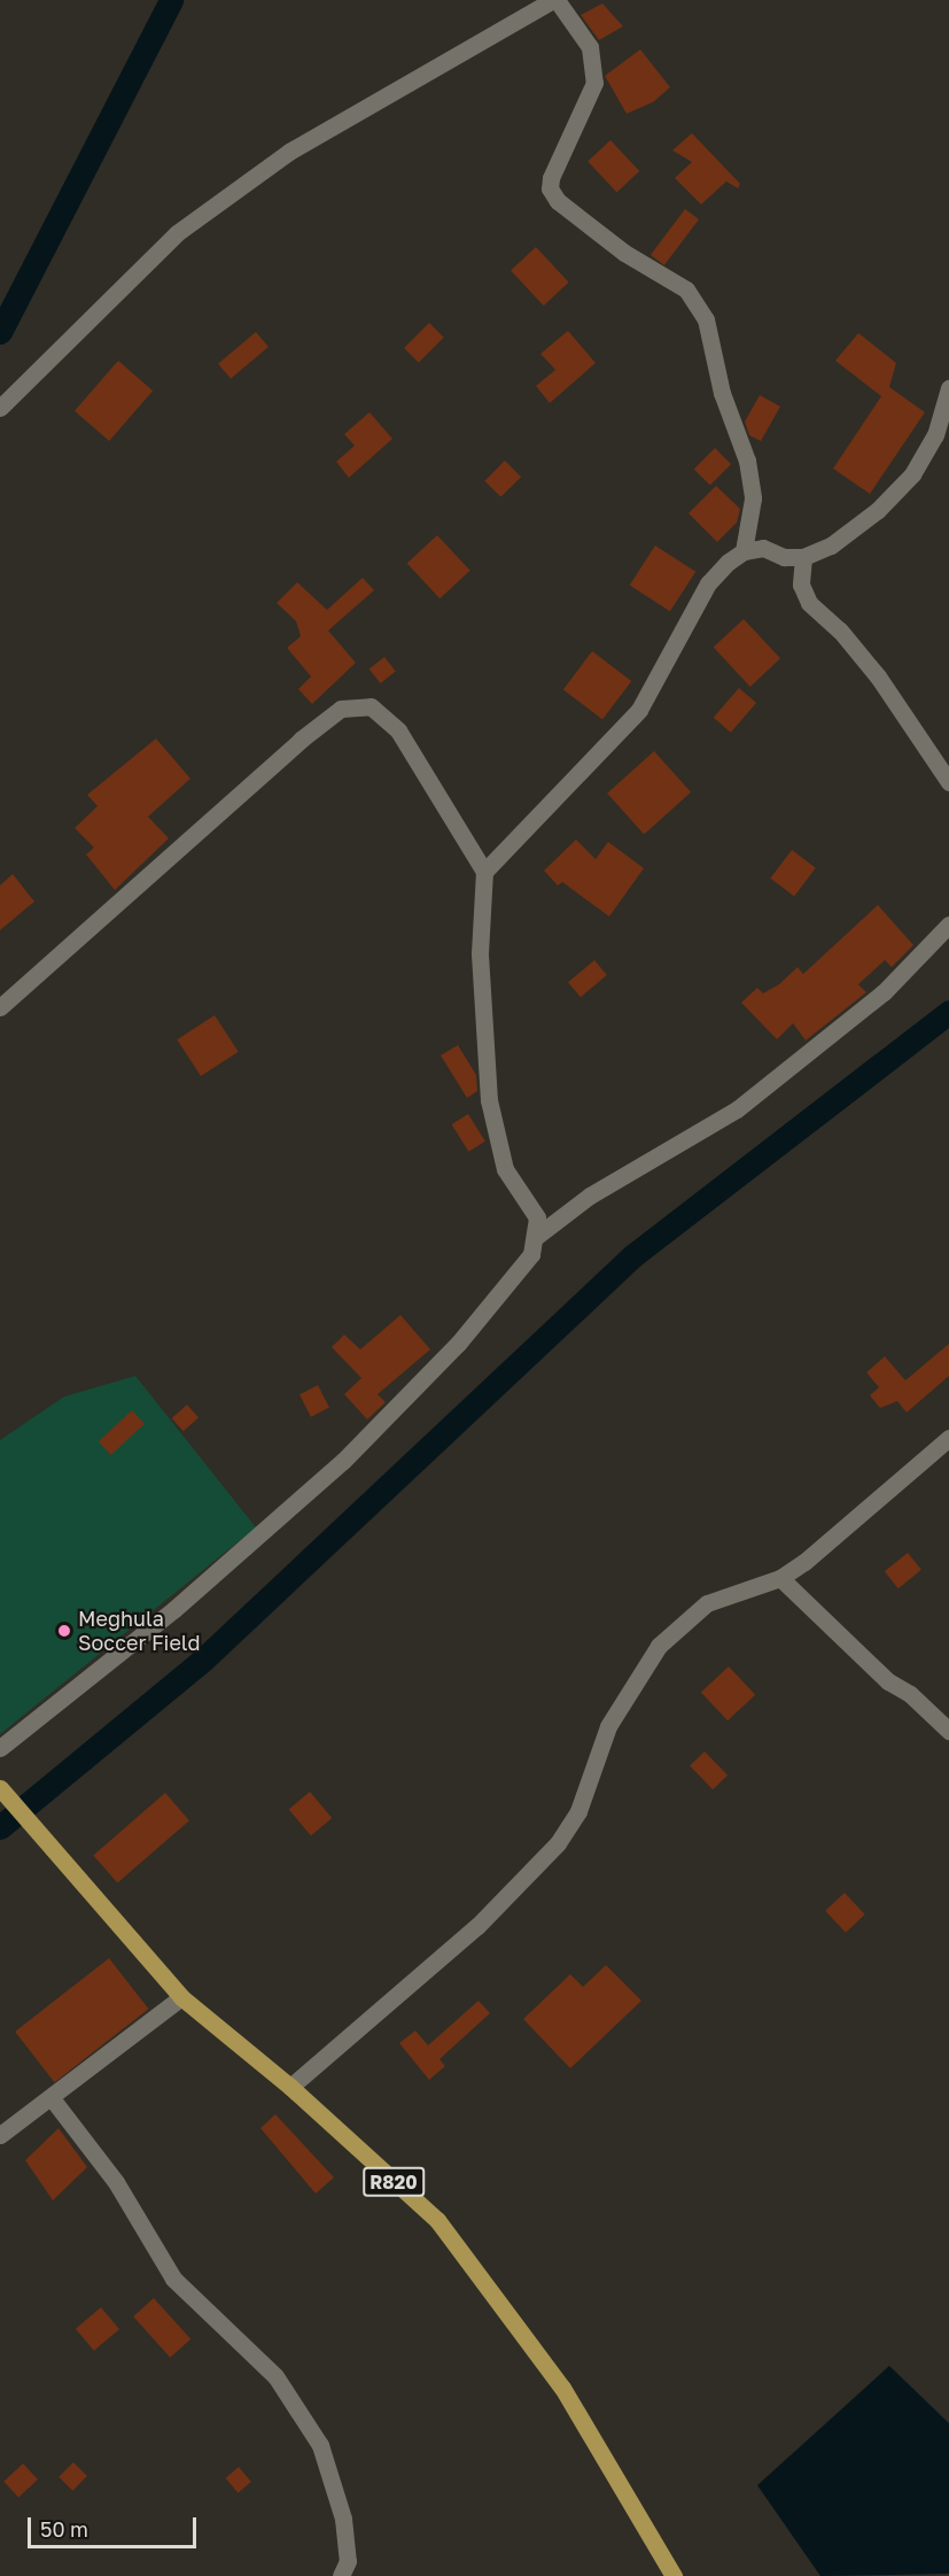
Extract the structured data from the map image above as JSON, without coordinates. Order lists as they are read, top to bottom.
{
  "streets": {
    "main road": ["R820"]
  },
  "places": ["Meghula Soccer Field"],
  "scale_bar": "50 m"
}
